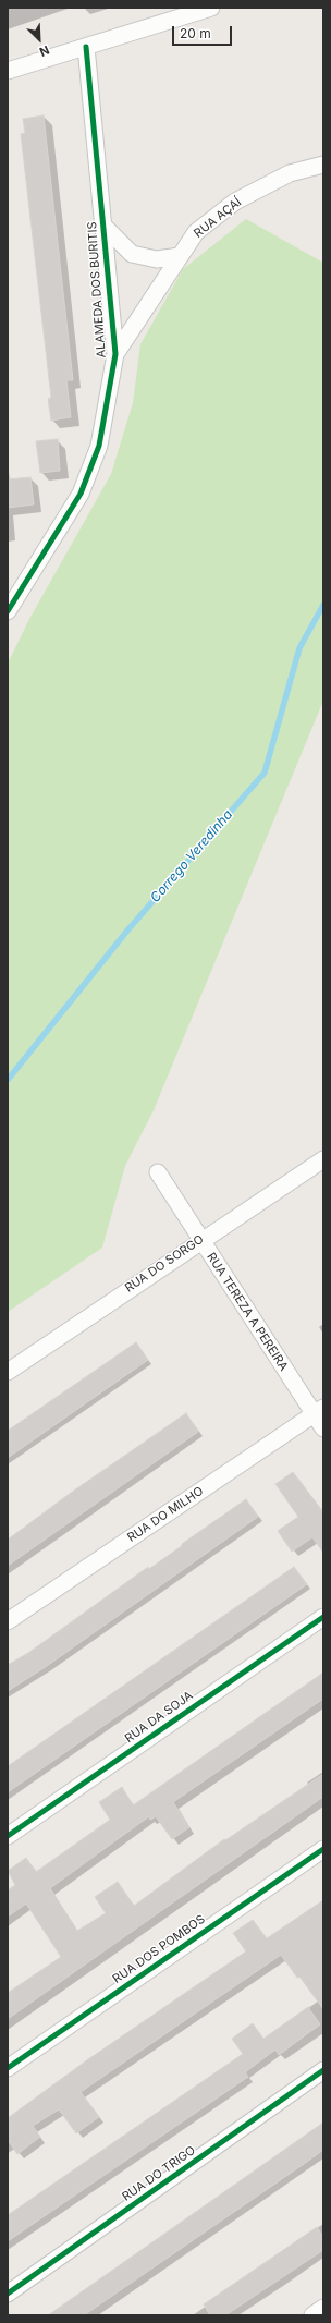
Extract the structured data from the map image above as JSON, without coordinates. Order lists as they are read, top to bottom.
{
  "streets": {
    "street": [
      "RUA AÇAÍ",
      "ALAMEDA DOS BURITIS",
      "RUA DO SORGO",
      "RUA TEREZA A PEREIRA",
      "RUA DO MILHO",
      "RUA DA SOJA",
      "RUA DOS POMBOS",
      "RUA DO TRIGO"
    ]
  },
  "crossings": [
    ["RUA AÇAÍ", "ALAMEDA DOS BURITIS"],
    ["RUA DO SORGO", "RUA TEREZA A PEREIRA"],
    ["RUA TEREZA A PEREIRA", "RUA DO MILHO"]
  ],
  "water": ["Corrego Veredinha"],
  "scale_bar": "20 m",
  "north": "bottom right"
}
